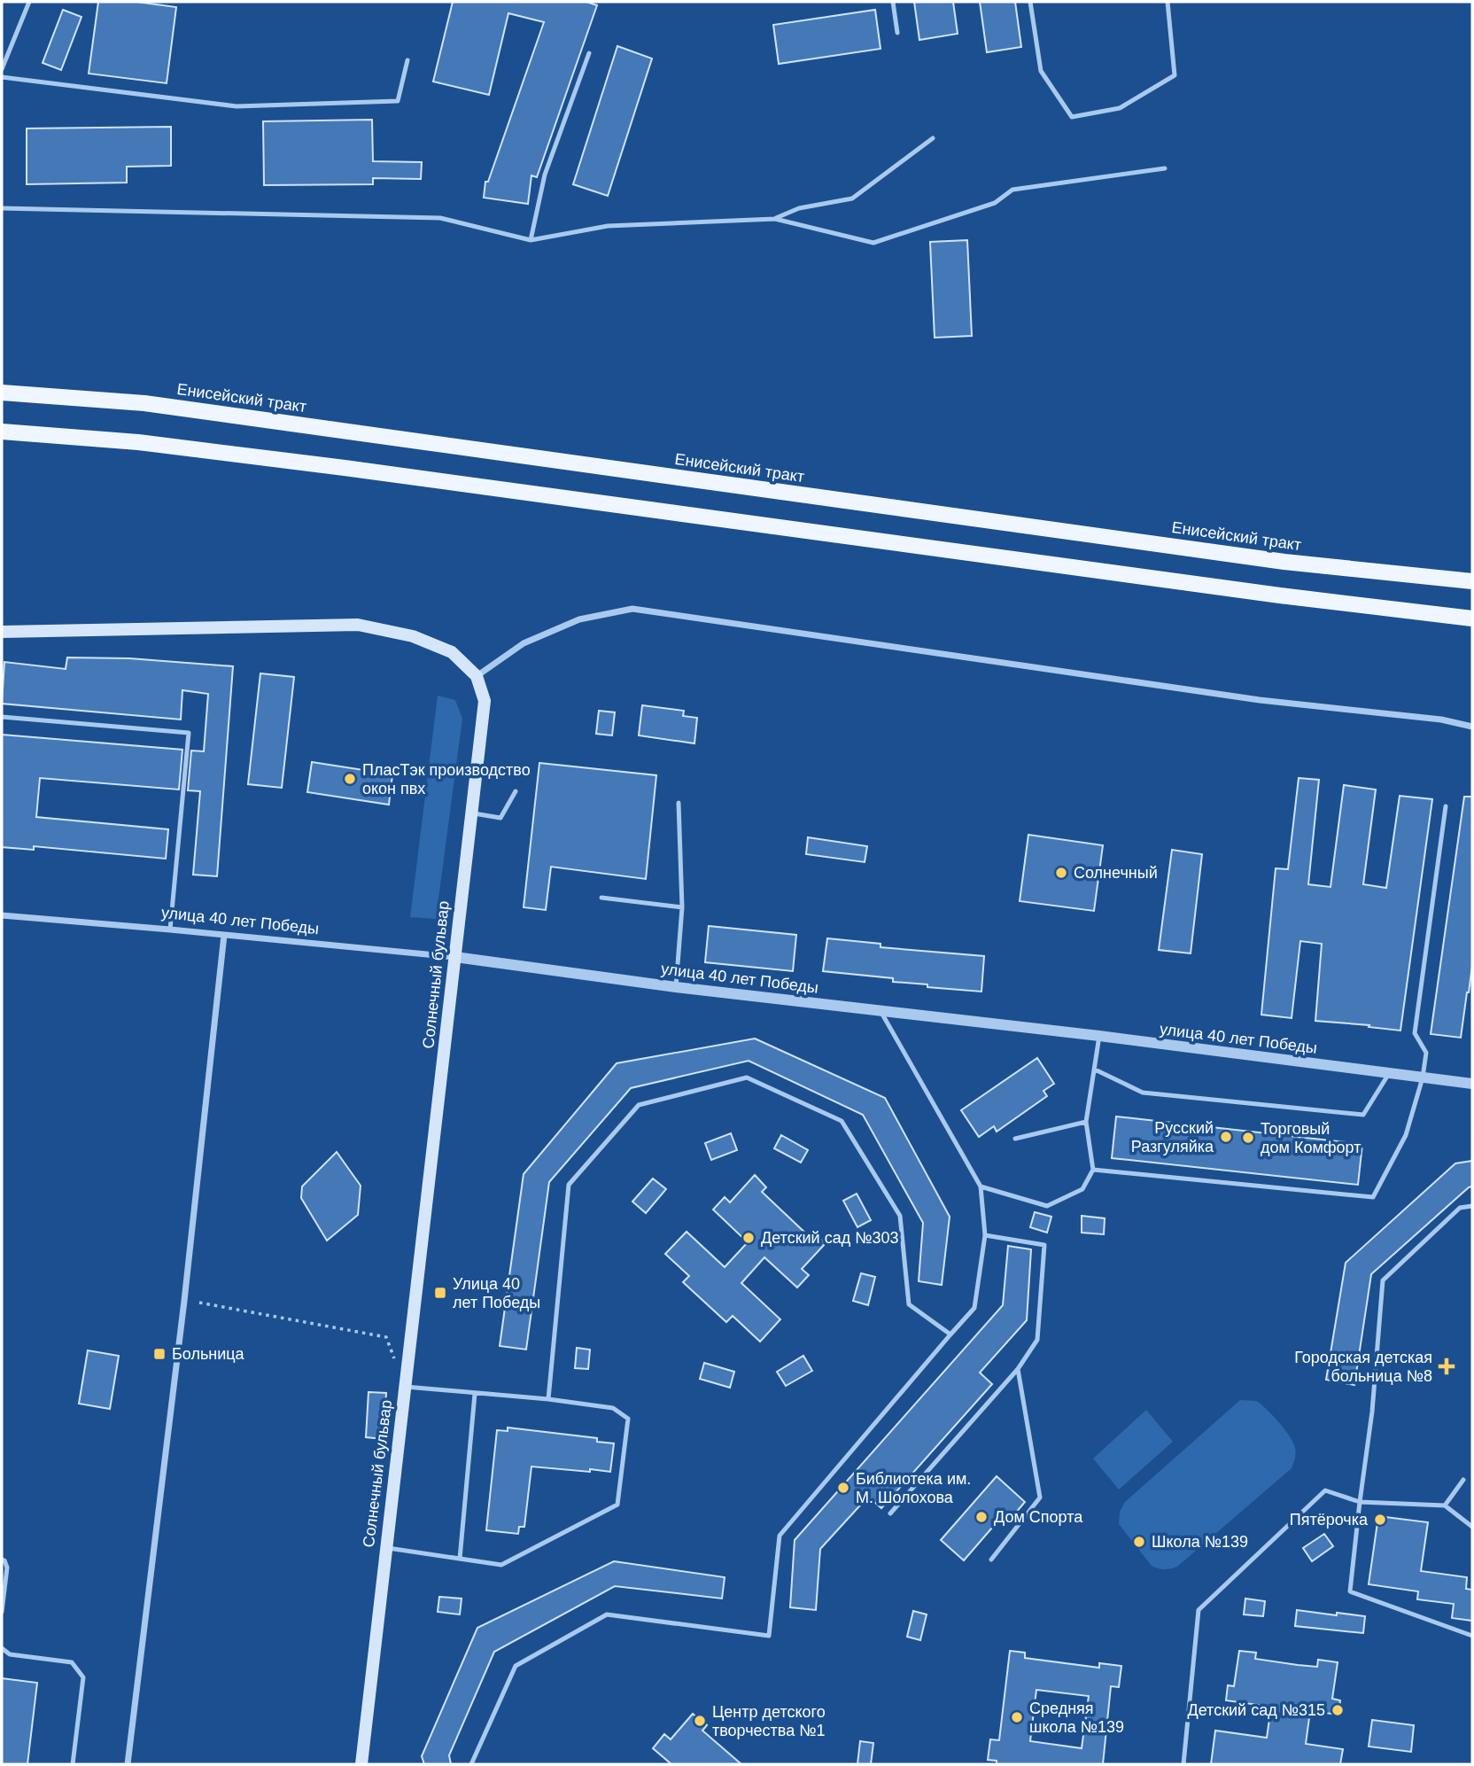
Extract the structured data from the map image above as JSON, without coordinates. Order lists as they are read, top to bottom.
{
  "streets": {
    "main road": ["Енисейский тракт", "Солнечный бульвар"],
    "street": ["улица 40 лет Победы"]
  },
  "crossings": [
    ["улица 40 лет Победы", "Солнечный бульвар"]
  ],
  "places": {
    "other": [
      "ПласТэк производство окон пвх",
      "Солнечный",
      "Русский Разгуляйка",
      "Торговый дом Комфорт",
      "Детский сад №303",
      "Библиотека им. М. Шолохова",
      "Дом Спорта",
      "Пятёрочка",
      "Школа №139",
      "Детский сад №315",
      "Средняя школа №139",
      "Центр детского творчества №1"
    ],
    "transit": ["Улица 40 лет Победы", "Больница"],
    "health": ["Городская детская больница №8"]
  }
}
